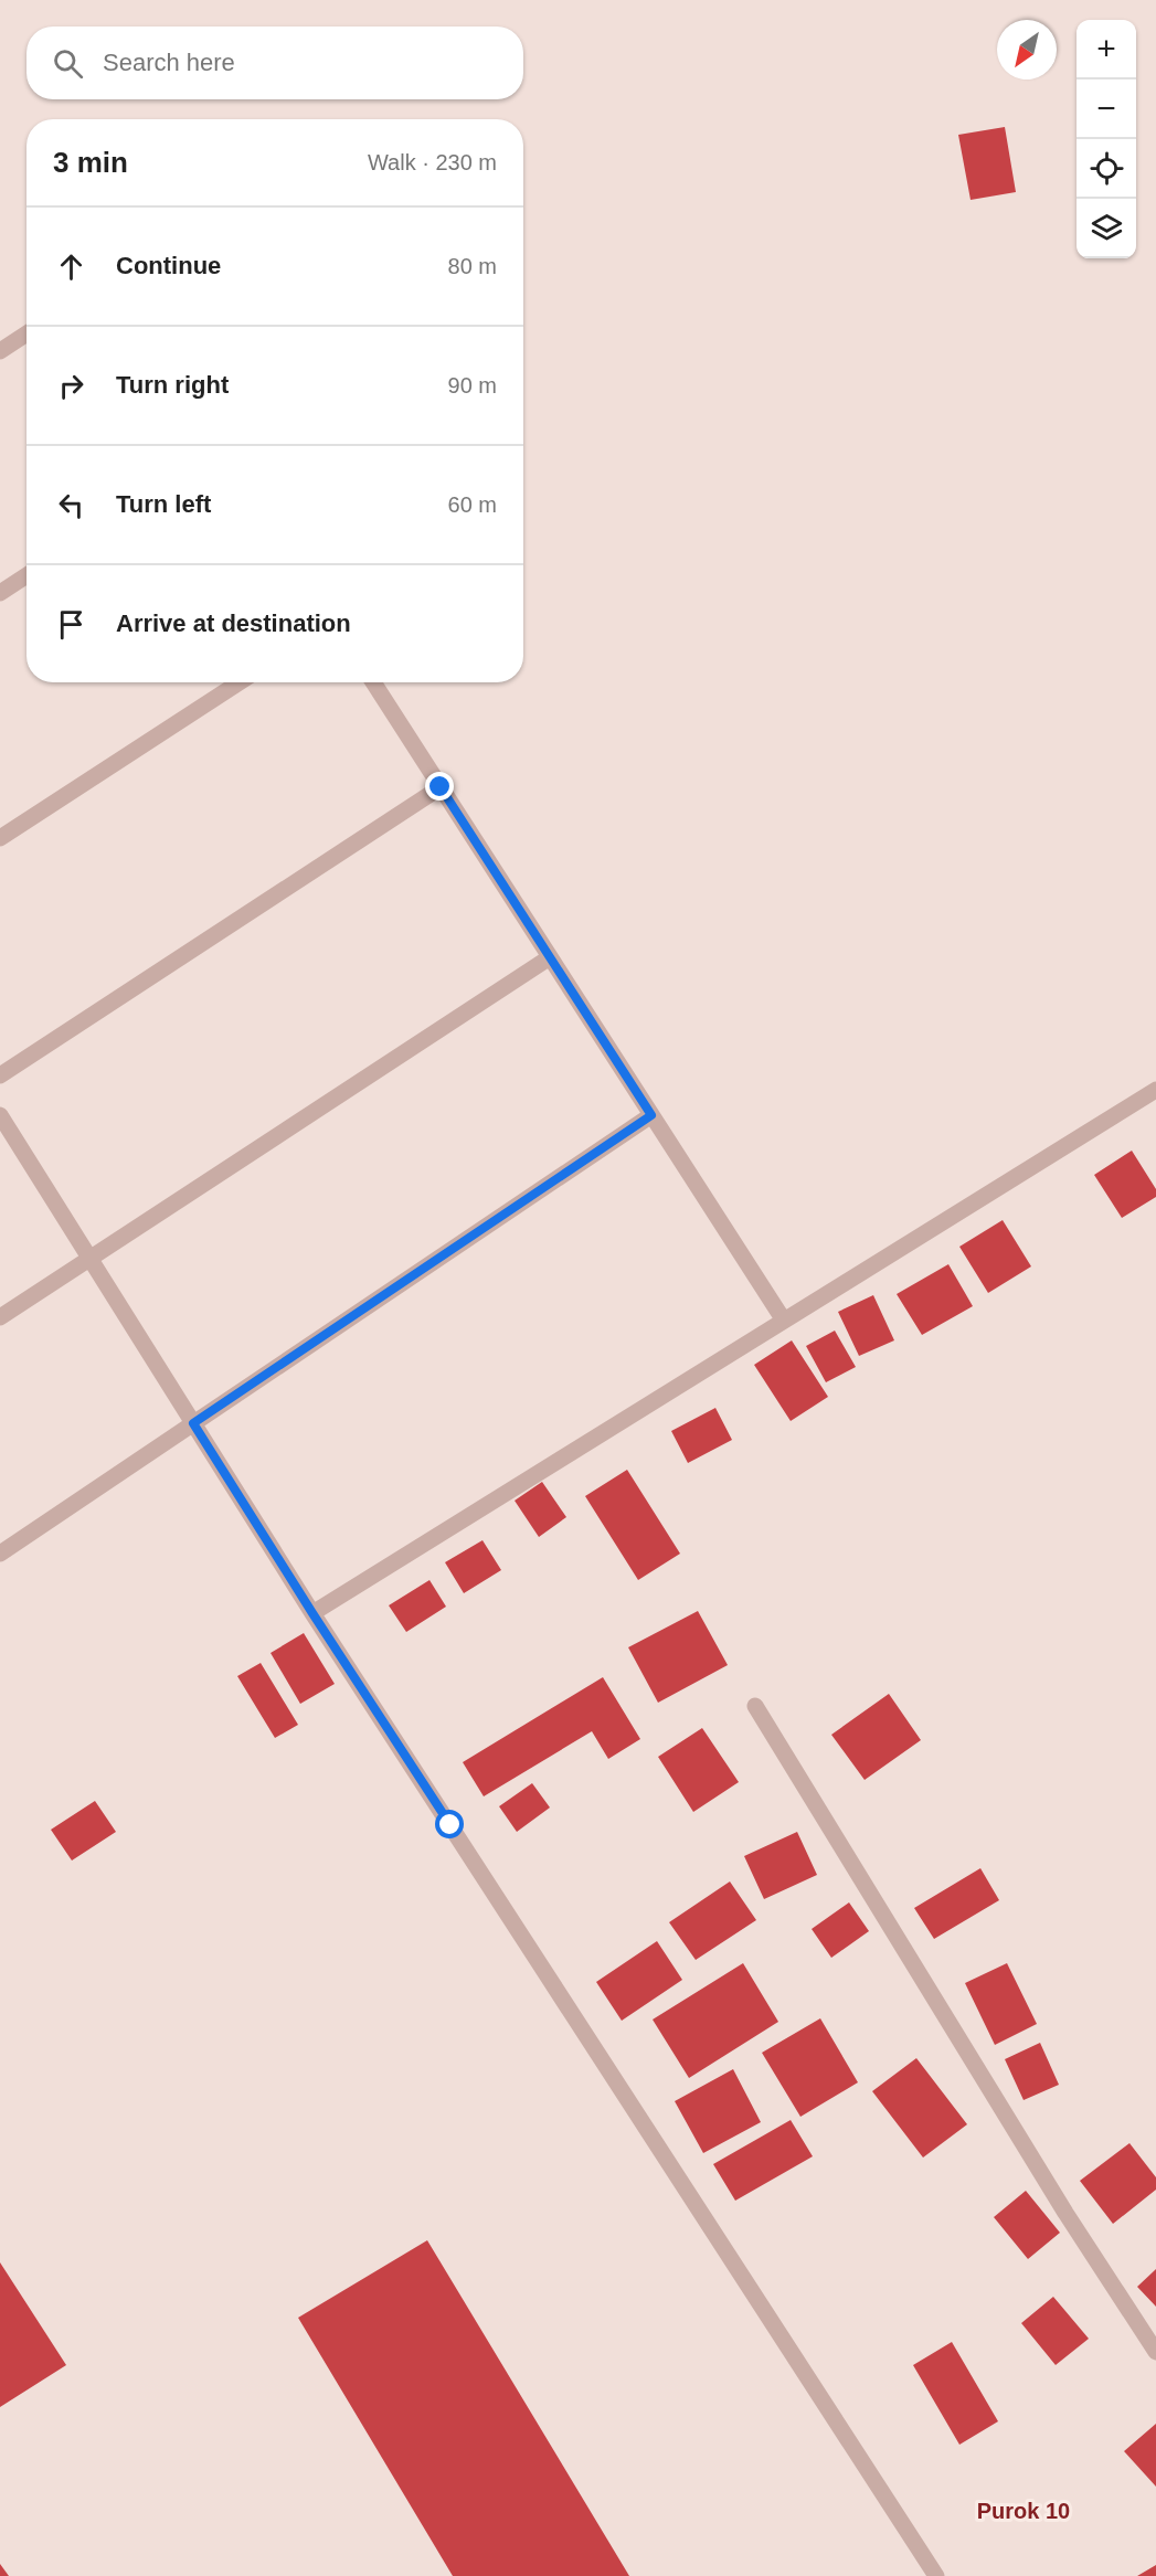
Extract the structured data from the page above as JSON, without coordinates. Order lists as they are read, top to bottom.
{
  "districts": ["Purok 10"],
  "north": "bottom left",
  "page": {
    "map_buttons": ["+", "−"],
    "search": "Search here",
    "heading": ["3 min", "Walk · 230 m"],
    "list": [
      ["Continue", "80 m"],
      ["Turn right", "90 m"],
      ["Turn left", "60 m"],
      "Arrive at destination"
    ]
  }
}
